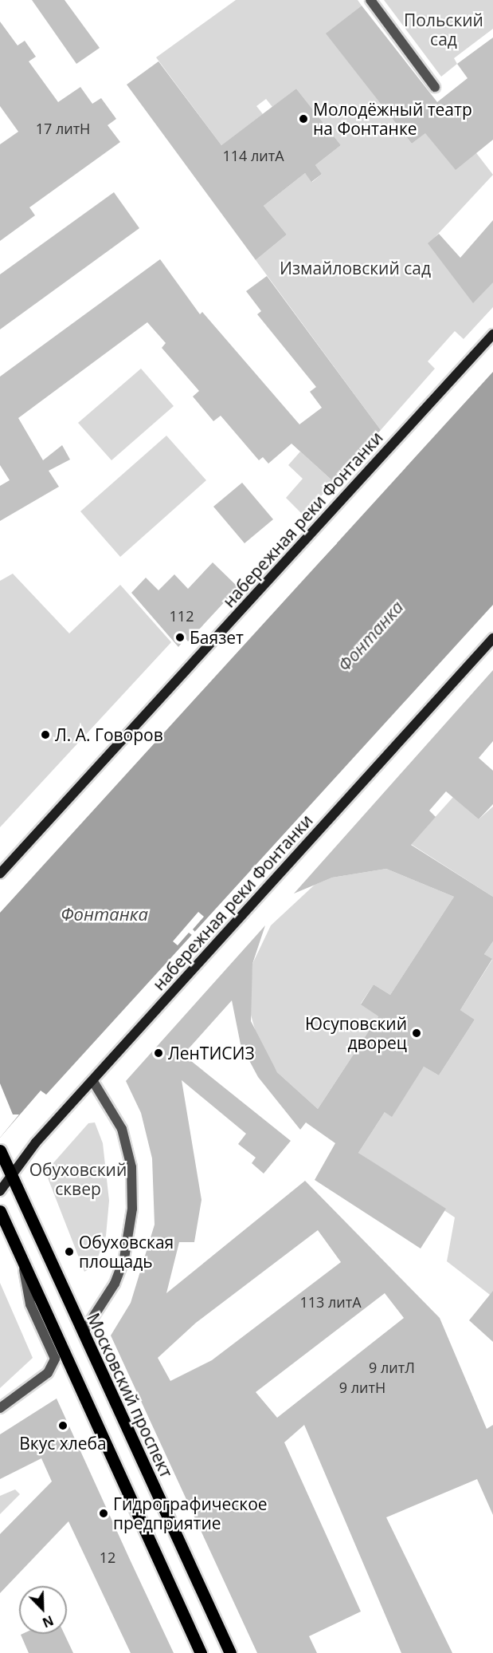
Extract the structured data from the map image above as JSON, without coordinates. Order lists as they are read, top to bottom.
{
  "streets": {
    "main road": ["Московский проспект"],
    "street": ["набережная реки Фонтанки"]
  },
  "crossings": [
    ["набережная реки Фонтанки", "Московский проспект"]
  ],
  "water": ["Фонтанка"],
  "parks": ["Польский сад", "Измайловский сад", "Обуховский сквер"],
  "places": [
    "Молодёжный театр на Фонтанке",
    "Баязет",
    "Л. А. Говоров",
    "Юсуповский дворец",
    "ЛенТИСИЗ",
    "Обуховская площадь",
    "Вкус хлеба",
    "Гидрографическое предприятие"
  ],
  "house_numbers": [
    "17 литН",
    "114 литА",
    "112",
    "113 литА",
    "9 литЛ",
    "9 литН",
    "12"
  ],
  "north": "bottom right"
}
